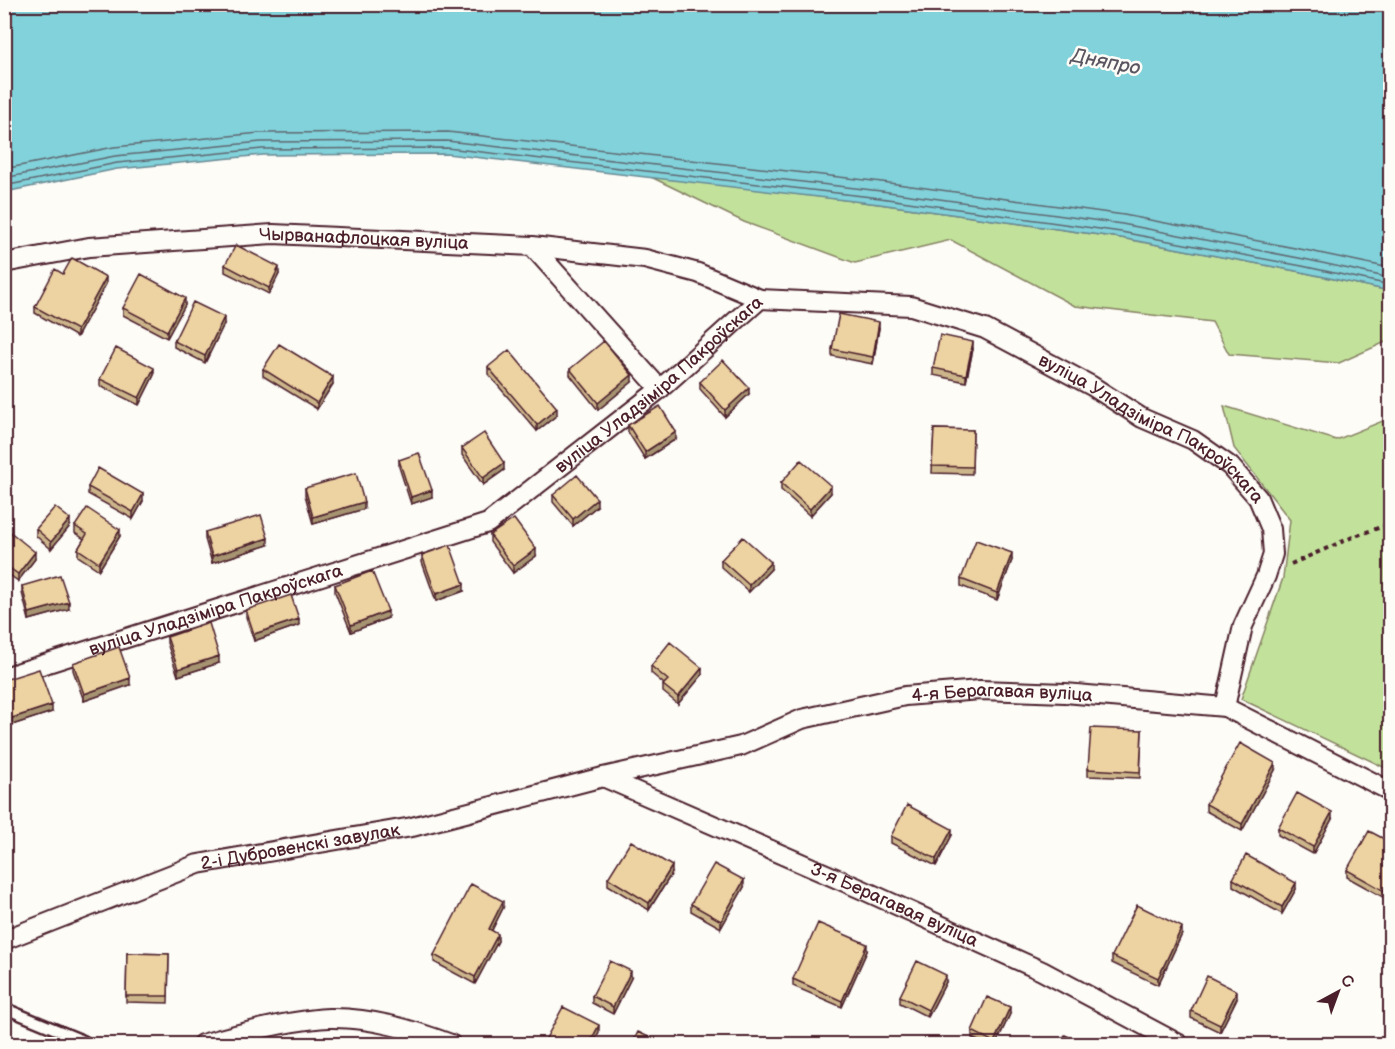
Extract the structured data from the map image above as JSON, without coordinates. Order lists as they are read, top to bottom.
{
  "streets": {
    "street": [
      "Чырванафлоцкая вуліца",
      "вуліца Уладзіміра Пакроўскага",
      "4-я Берагавая вуліца",
      "2-і Дубровенскі завулак",
      "3-я Берагавая вуліца"
    ]
  },
  "crossings": [
    ["Чырванафлоцкая вуліца", "вуліца Уладзіміра Пакроўскага"],
    ["вуліца Уладзіміра Пакроўскага", "4-я Берагавая вуліца"],
    ["4-я Берагавая вуліца", "2-і Дубровенскі завулак"],
    ["4-я Берагавая вуліца", "3-я Берагавая вуліца"],
    ["2-і Дубровенскі завулак", "3-я Берагавая вуліца"]
  ],
  "water": ["Дняпро"],
  "north": "top right"
}
